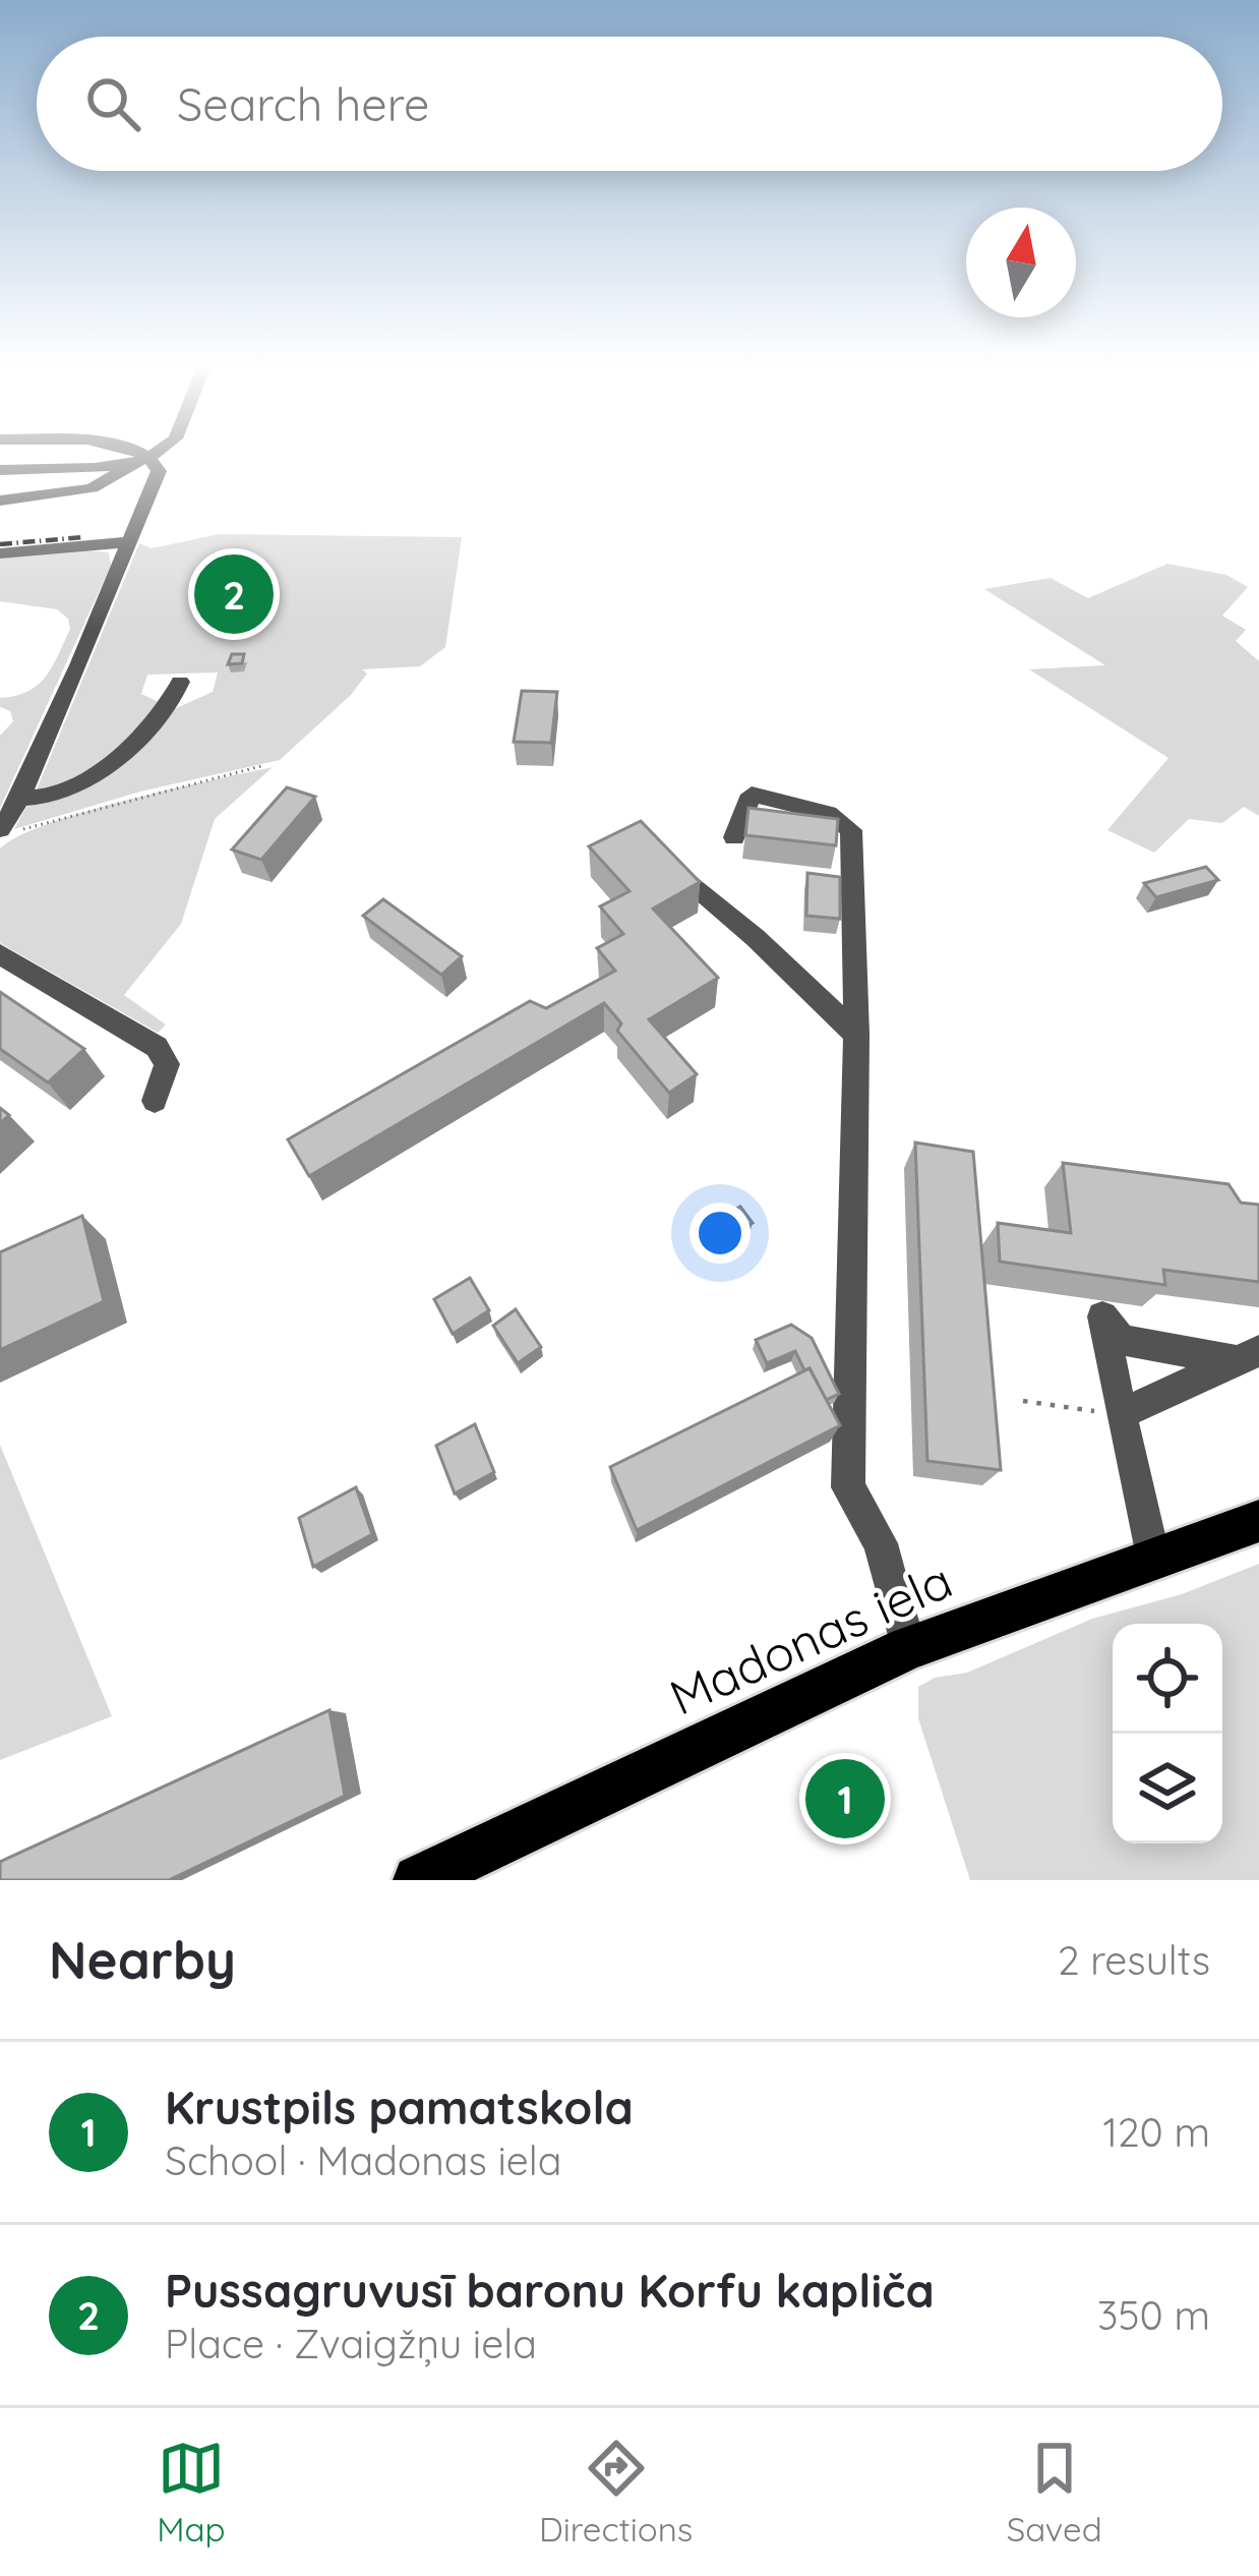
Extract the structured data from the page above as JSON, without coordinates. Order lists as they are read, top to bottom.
{
  "streets": {
    "main road": ["Madonas iela"]
  },
  "north": "top",
  "page": {
    "search": "Search here",
    "pins": ["2", "1"],
    "heading": ["Nearby", "2 results"],
    "list": [
      {
        "mark": "1",
        "name": "Krustpils pamatskola",
        "note": "School · Madonas iela",
        "value": "120 m"
      },
      {
        "mark": "2",
        "name": "Pussagruvusī baronu Korfu kapliča",
        "note": "Place · Zvaigžņu iela",
        "value": "350 m"
      }
    ],
    "nav": ["Map", "Directions", "Saved"]
  }
}
